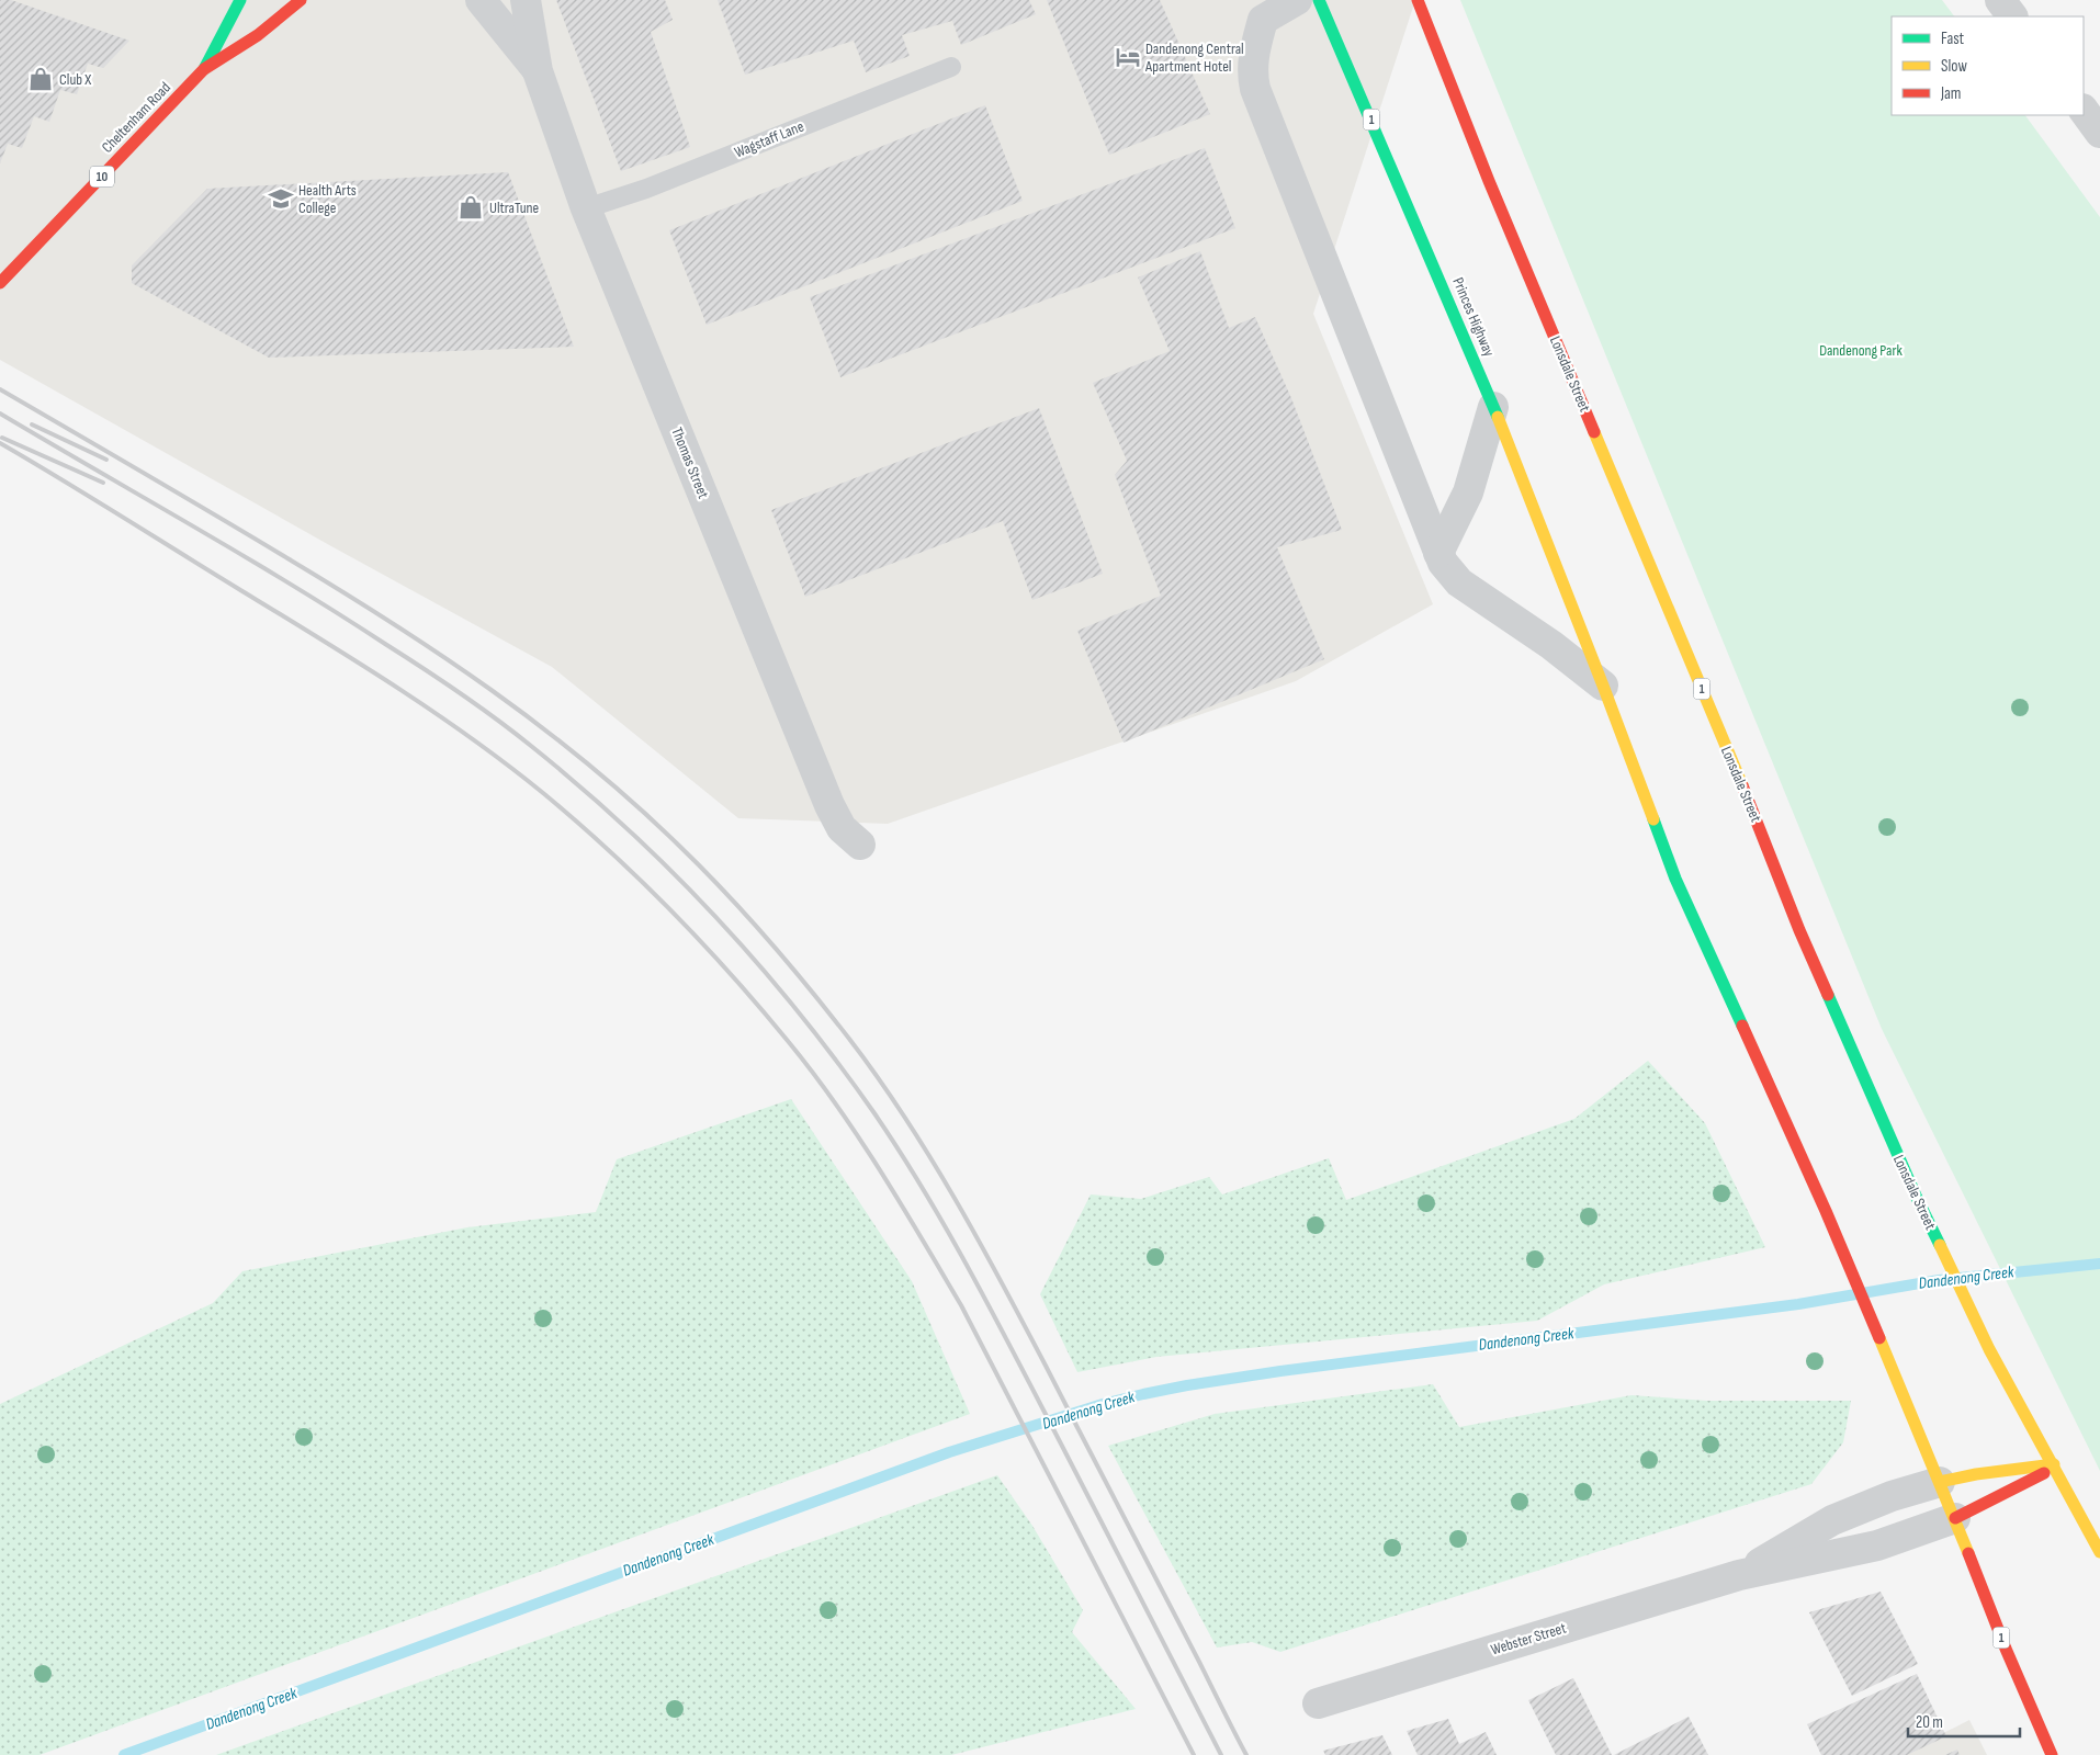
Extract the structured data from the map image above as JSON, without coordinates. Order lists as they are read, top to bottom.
{
  "streets": {
    "main road": [
      "Cheltenham Road",
      "1",
      "10",
      "Princes Highway",
      "Lonsdale Street"
    ],
    "street": ["Thomas Street", "Webster Street"],
    "lane": ["Wagstaff Lane"]
  },
  "crossings": [
    ["Cheltenham Road", "10"],
    ["1", "Princes Highway"],
    ["1", "Webster Street"],
    ["Wagstaff Lane", "Thomas Street"]
  ],
  "water": ["Dandenong Creek"],
  "parks": ["Dandenong Park"],
  "places": {
    "hotel": ["Dandenong Central Apartment Hotel"],
    "shop": ["Club X", "UltraTune"],
    "school or university": ["Health Arts College"]
  },
  "legend": ["Fast", "Slow", "Jam"],
  "scale_bar": "20 m"
}
